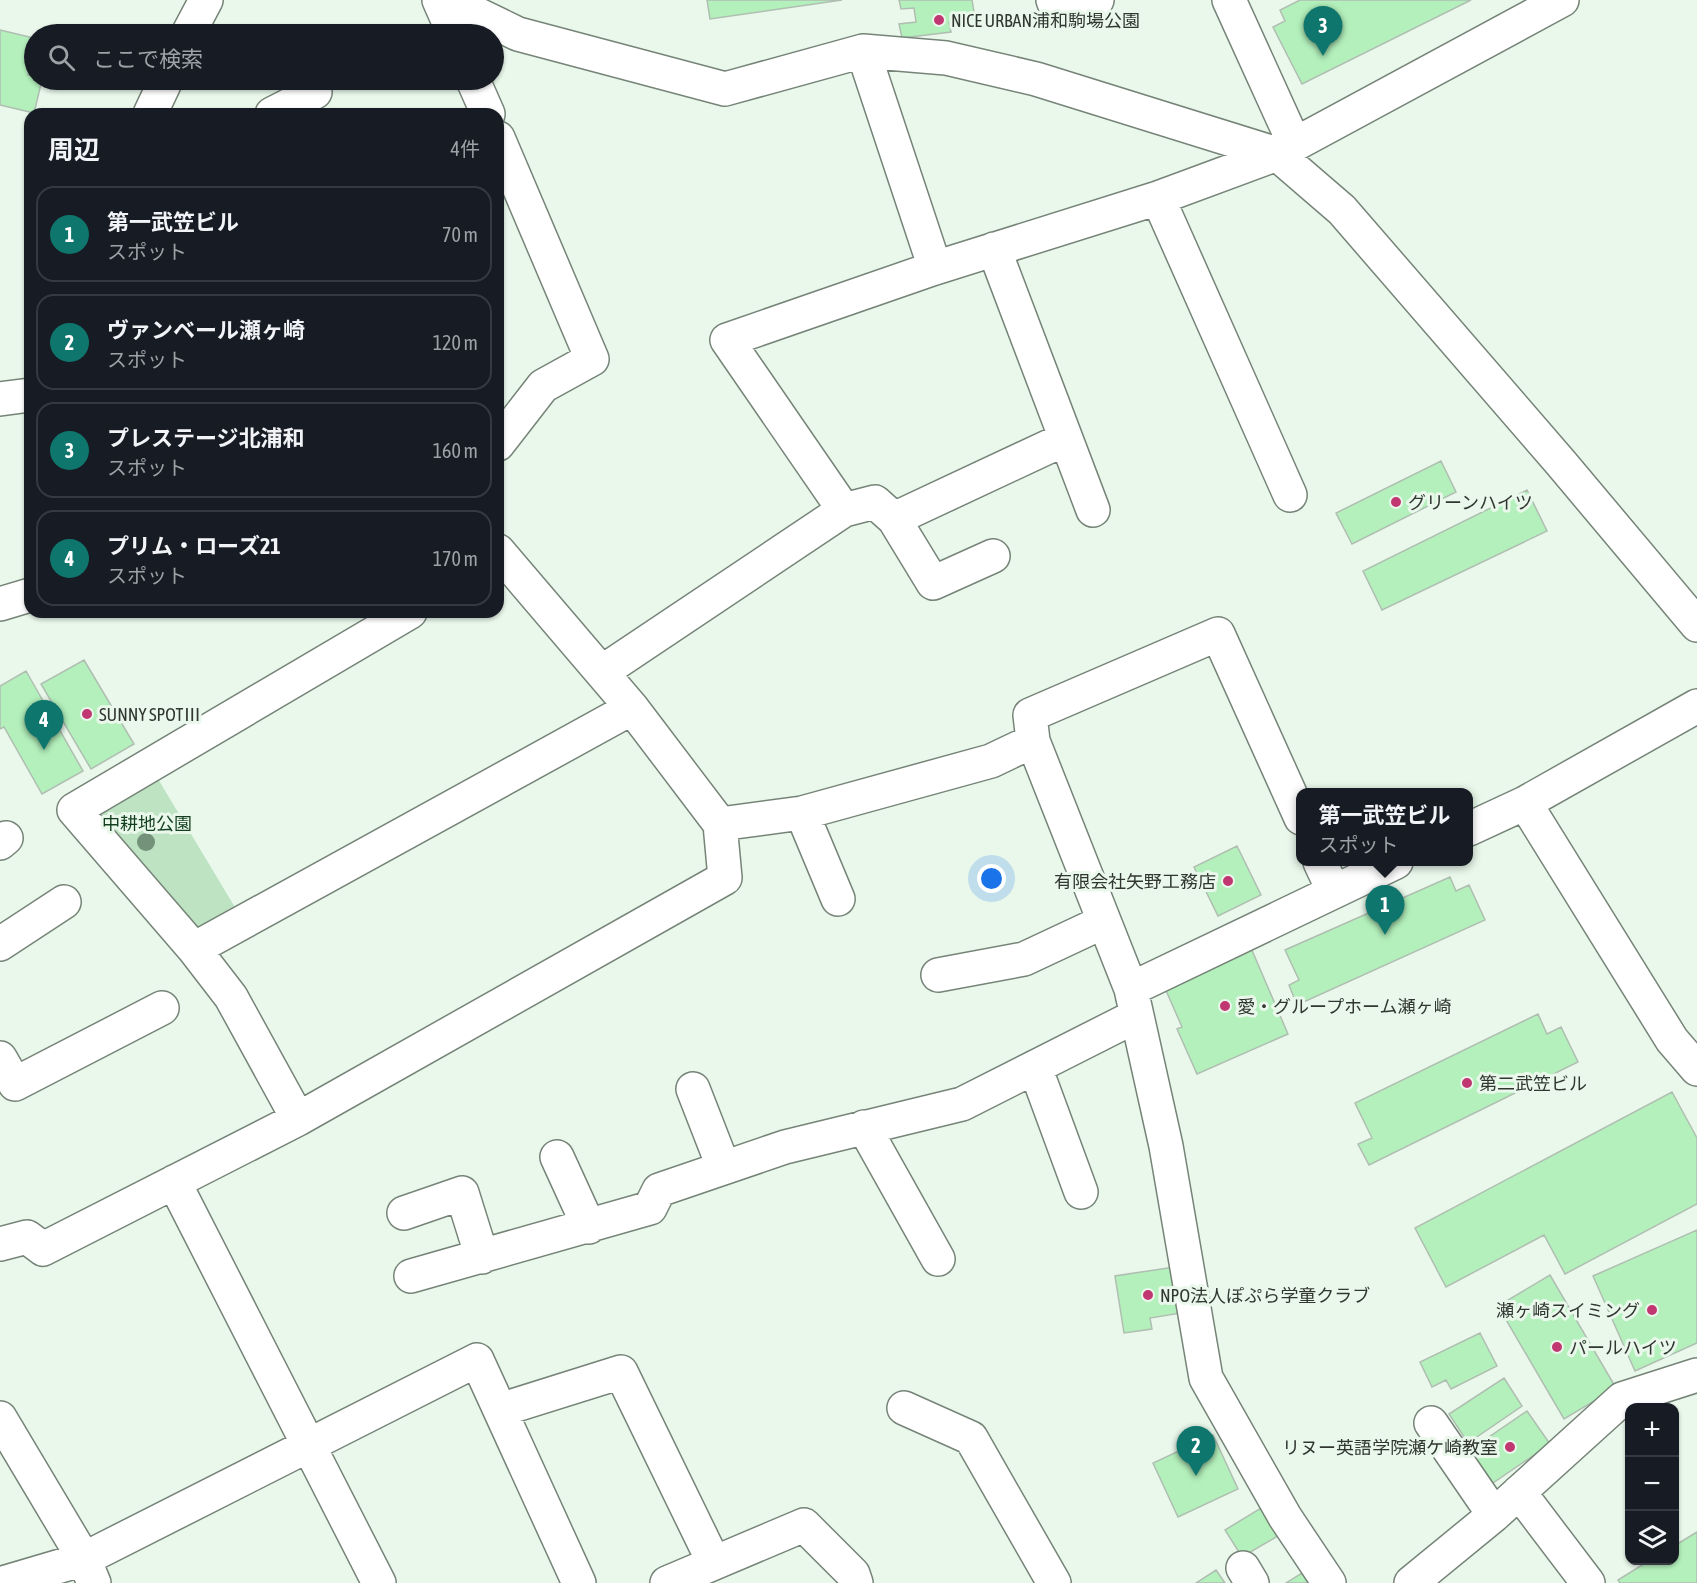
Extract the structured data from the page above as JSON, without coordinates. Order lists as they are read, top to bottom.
{
  "parks": ["中耕地公園"],
  "places": [
    "NICE URBAN浦和駒場公園",
    "グリーンハイツ",
    "SUNNY SPOTⅢ",
    "有限会社矢野工務店",
    "愛・グループホーム瀬ヶ崎",
    "第二武笠ビル",
    "NPO法人ぽぷら学童クラブ",
    "瀬ヶ崎スイミング",
    "パールハイツ",
    "リヌー英語学院瀬ケ崎教室"
  ],
  "page": {
    "pins": [
      "3",
      "4",
      "1",
      "2"
    ],
    "search": "ここで検索",
    "heading": ["周辺", "4件"],
    "list": [
      {
        "mark": "1",
        "name": "第一武笠ビル",
        "note": "スポット",
        "value": "70 m"
      },
      {
        "mark": "2",
        "name": "ヴァンベール瀬ヶ崎",
        "note": "スポット",
        "value": "120 m"
      },
      {
        "mark": "3",
        "name": "プレステージ北浦和",
        "note": "スポット",
        "value": "160 m"
      },
      {
        "mark": "4",
        "name": "プリム・ローズ21",
        "note": "スポット",
        "value": "170 m"
      }
    ],
    "popup": ["第一武笠ビル", "スポット"],
    "map_buttons": ["+", "−"]
  }
}
